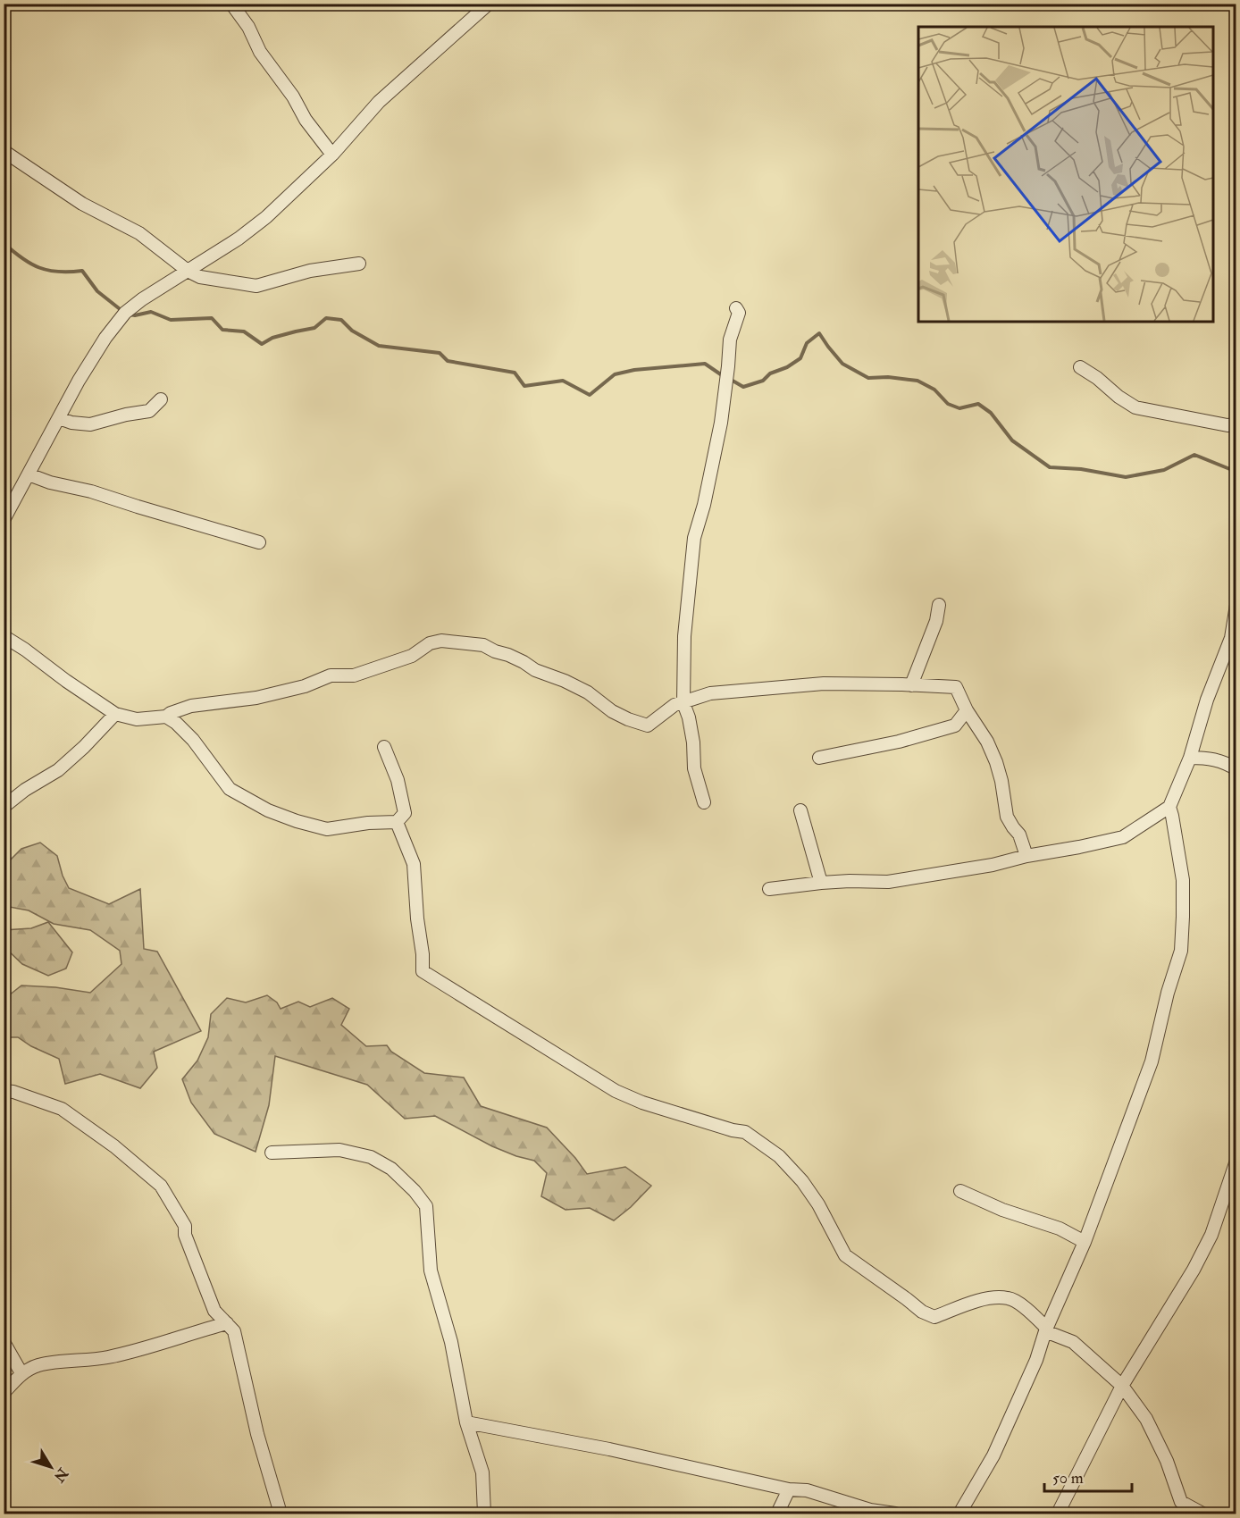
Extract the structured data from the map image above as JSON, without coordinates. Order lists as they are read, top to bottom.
{
  "scale_bar": "50 m",
  "north": "bottom right"
}
